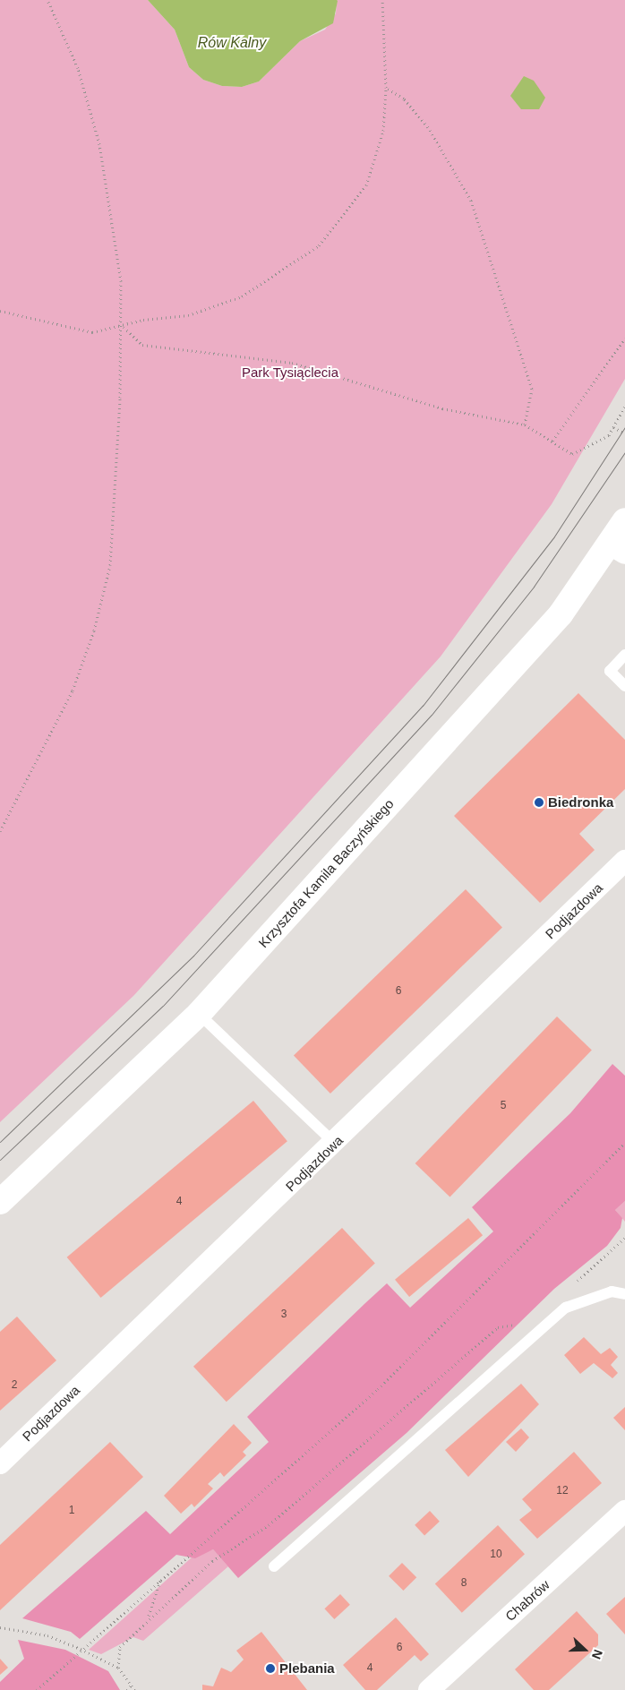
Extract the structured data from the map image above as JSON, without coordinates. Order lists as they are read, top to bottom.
{
  "streets": {
    "street": ["Krzysztofa Kamila Baczyńskiego", "Podjazdowa", "Chabrów"]
  },
  "water": ["Rów Kalny"],
  "parks": ["Park Tysiąclecia"],
  "places": ["Biedronka", "Plebania"],
  "house_numbers": [
    "6",
    "5",
    "4",
    "3",
    "2",
    "12",
    "1",
    "10",
    "8",
    "6",
    "4"
  ],
  "north": "right"
}
